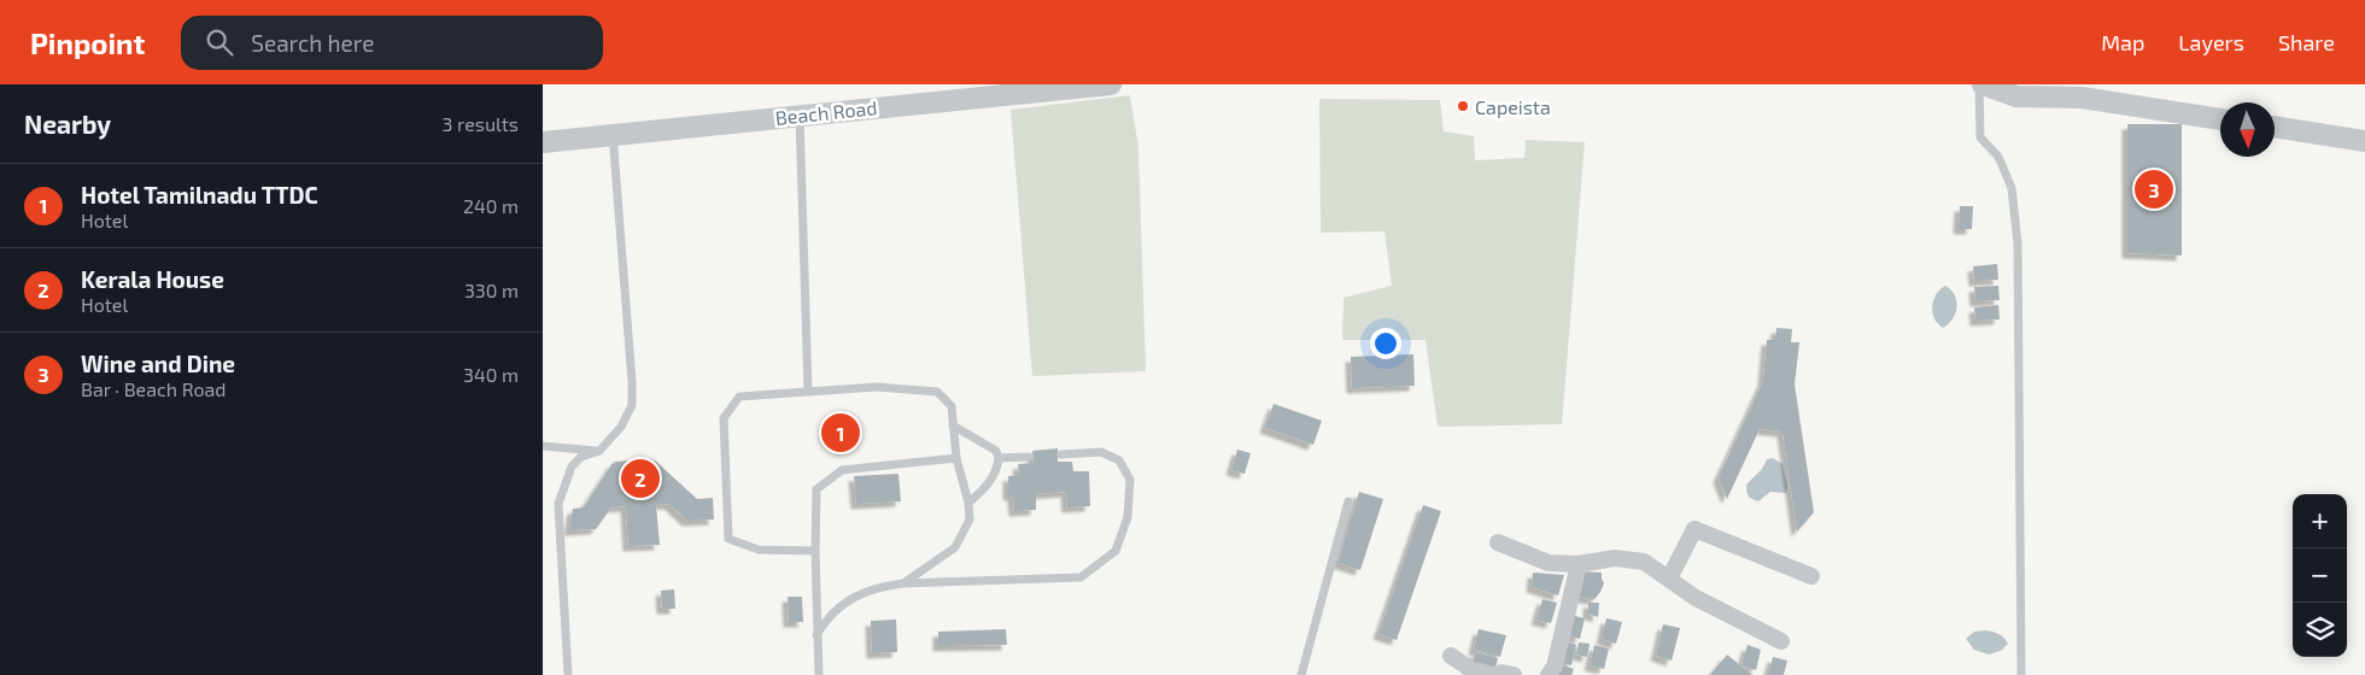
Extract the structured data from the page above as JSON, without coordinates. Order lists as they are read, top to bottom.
{
  "streets": {
    "street": ["Beach Road"]
  },
  "places": ["Capeista"],
  "north": "bottom",
  "page": {
    "header": "Pinpoint",
    "search": "Search here",
    "nav": ["Map", "Layers", "Share"],
    "heading": ["Nearby", "3 results"],
    "list": [
      {
        "mark": "1",
        "name": "Hotel Tamilnadu TTDC",
        "note": "Hotel",
        "value": "240 m"
      },
      {
        "mark": "2",
        "name": "Kerala House",
        "note": "Hotel",
        "value": "330 m"
      },
      {
        "mark": "3",
        "name": "Wine and Dine",
        "note": "Bar · Beach Road",
        "value": "340 m"
      }
    ],
    "pins": ["3", "1", "2"],
    "map_buttons": ["+", "−"]
  }
}
